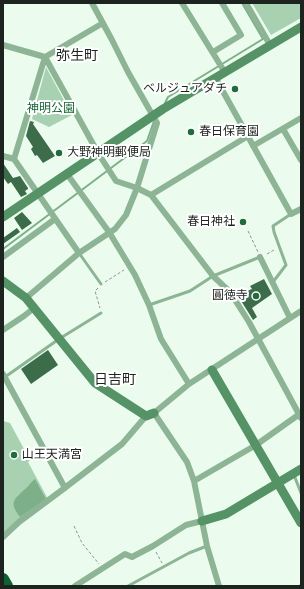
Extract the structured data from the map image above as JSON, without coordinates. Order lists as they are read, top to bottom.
{
  "districts": ["弥生町", "日吉町"],
  "parks": ["神明公園"],
  "places": [
    "ベルジュアダチ",
    "春日保育園",
    "大野神明郵便局",
    "春日神社",
    "圓徳寺",
    "山王天満宮"
  ]
}
